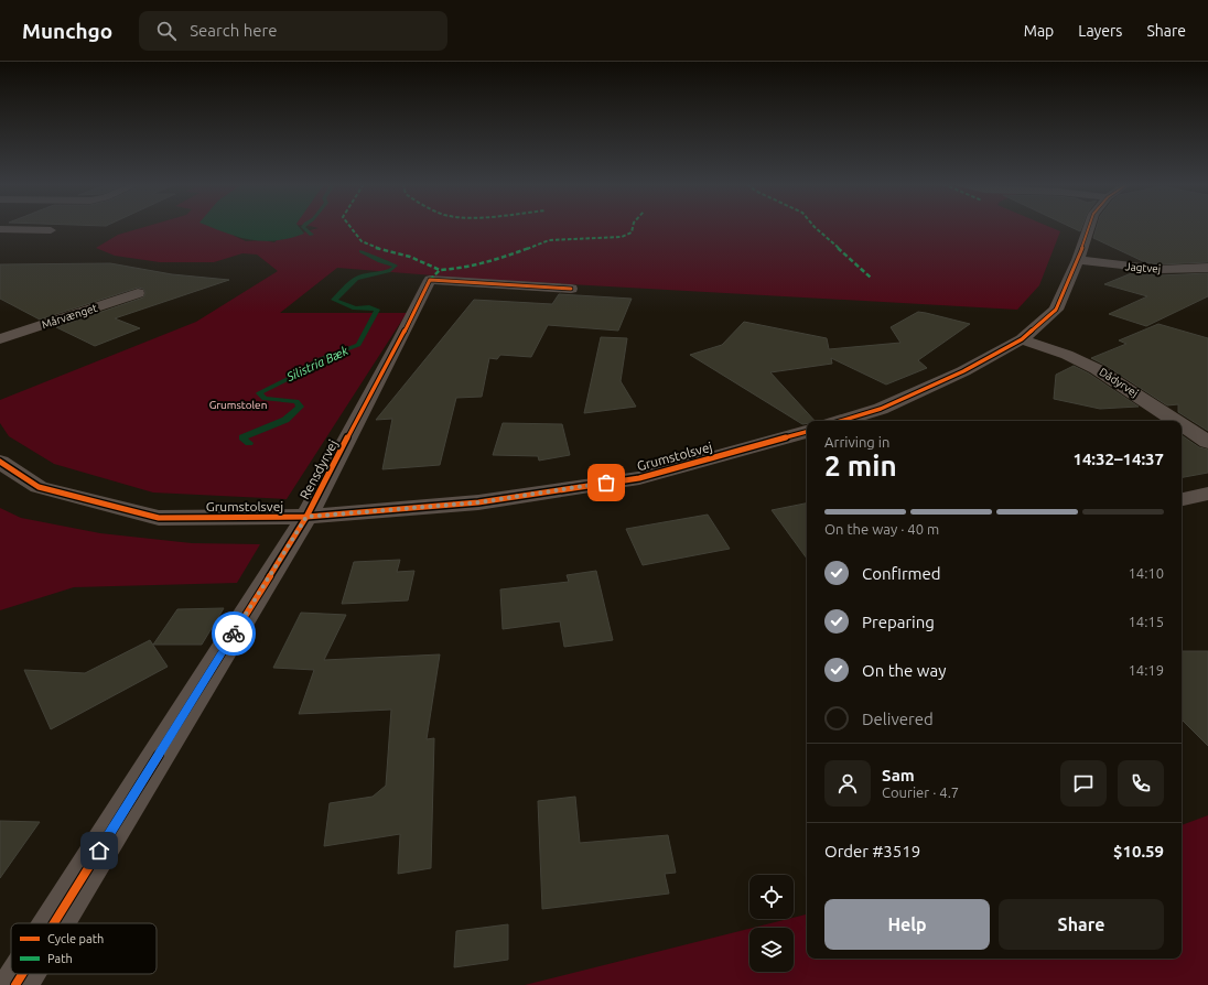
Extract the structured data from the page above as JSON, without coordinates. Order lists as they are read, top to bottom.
{
  "streets": {
    "street": [
      "Jagtvej",
      "Mårvænget",
      "Dådyrvej",
      "Grumstolsvej",
      "Rensdyrvej"
    ]
  },
  "crossings": [
    ["Grumstolsvej", "Rensdyrvej"]
  ],
  "water": ["Silistria Bæk"],
  "parks": ["Grumstolen"],
  "legend": ["Cycle path", "Path"],
  "page": {
    "header": "Munchgo",
    "search": "Search here",
    "nav": ["Map", "Layers", "Share"],
    "heading": ["2 min", "Arriving in", "14:32–14:37"],
    "panel": [
      "Sam",
      "Courier · 4.7",
      "Order #3519",
      "$10.59"
    ],
    "bar": "On the way · 40 m",
    "list": [
      ["Confirmed", "14:10"],
      ["Preparing", "14:15"],
      ["On the way", "14:19"],
      "Delivered"
    ],
    "buttons": ["Help", "Share"]
  }
}
